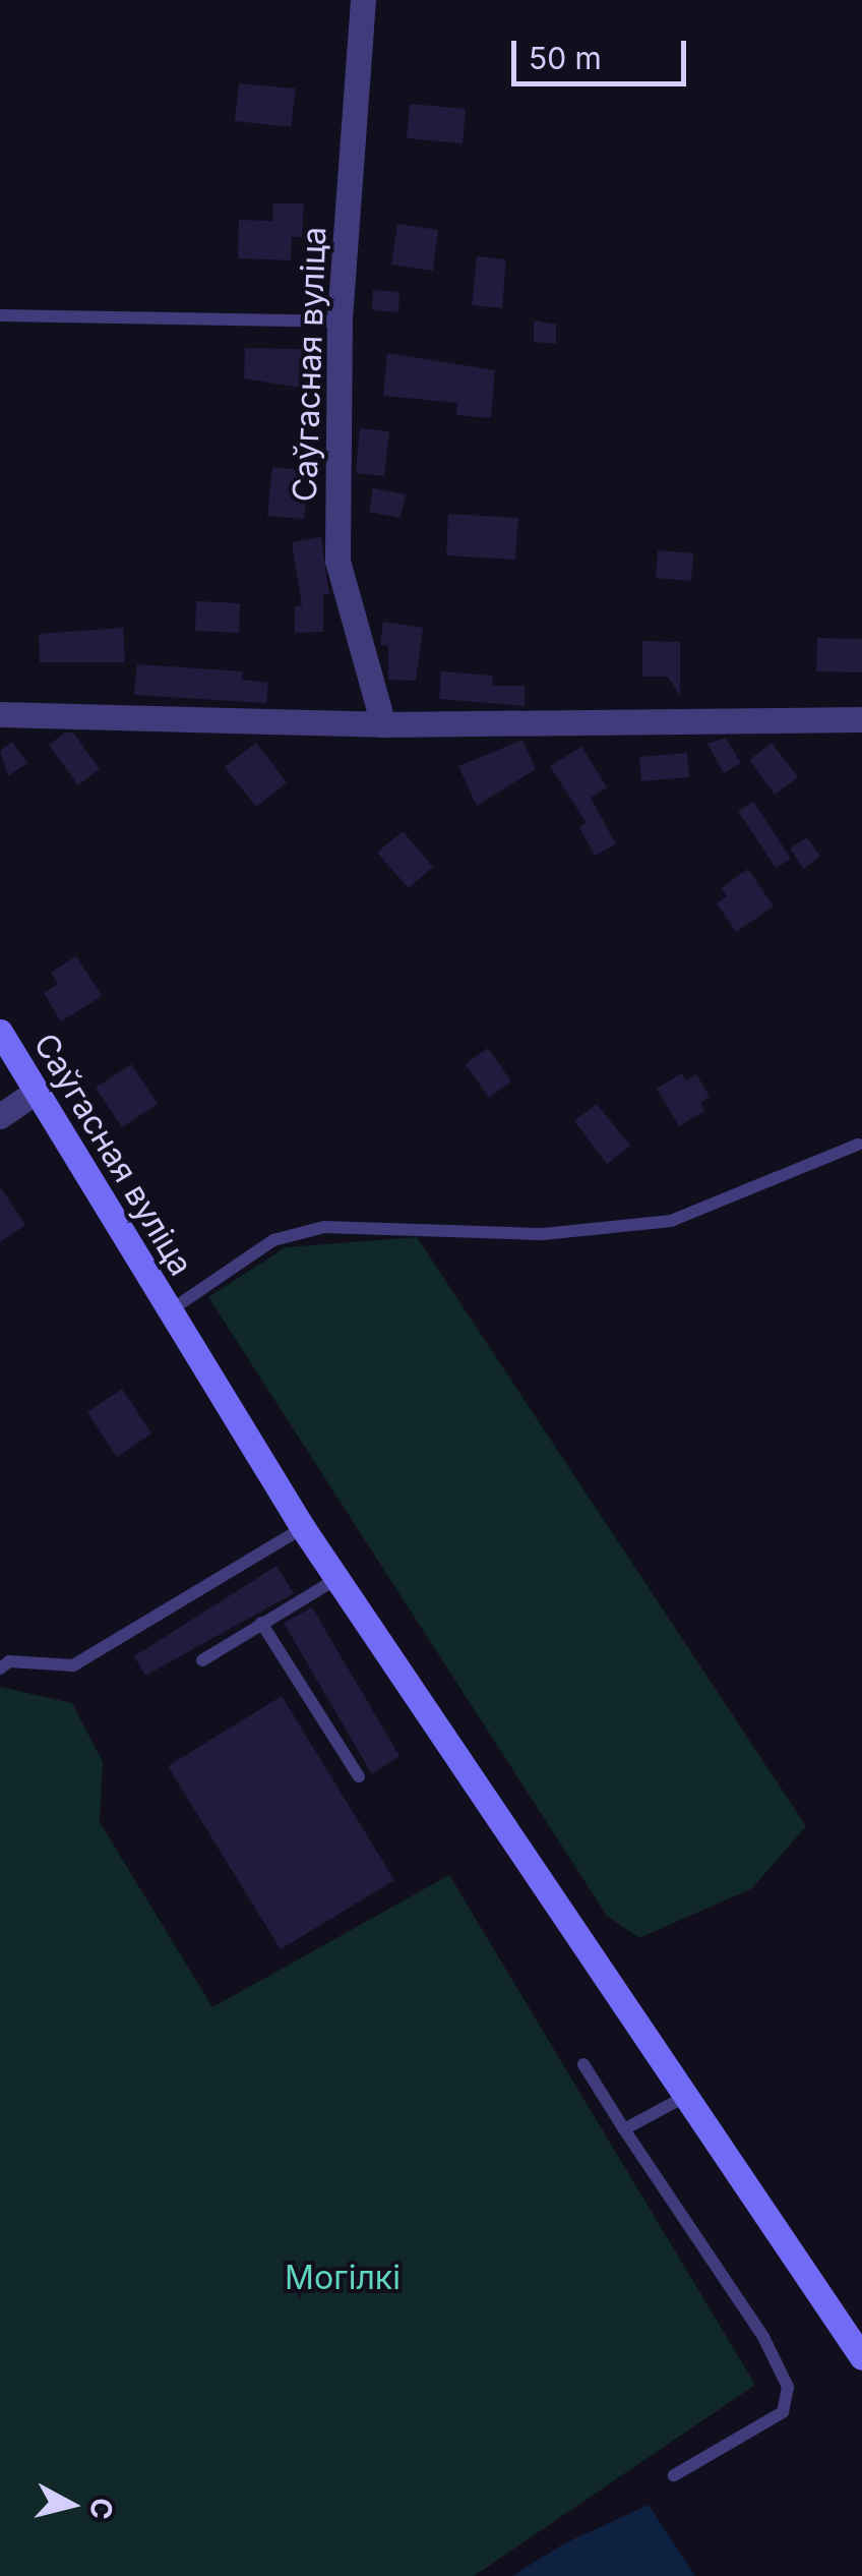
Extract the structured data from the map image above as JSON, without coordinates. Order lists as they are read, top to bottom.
{
  "streets": {
    "main road": ["Саўгасная вуліца"]
  },
  "parks": ["Могілкі"],
  "scale_bar": "50 m",
  "north": "right"
}
